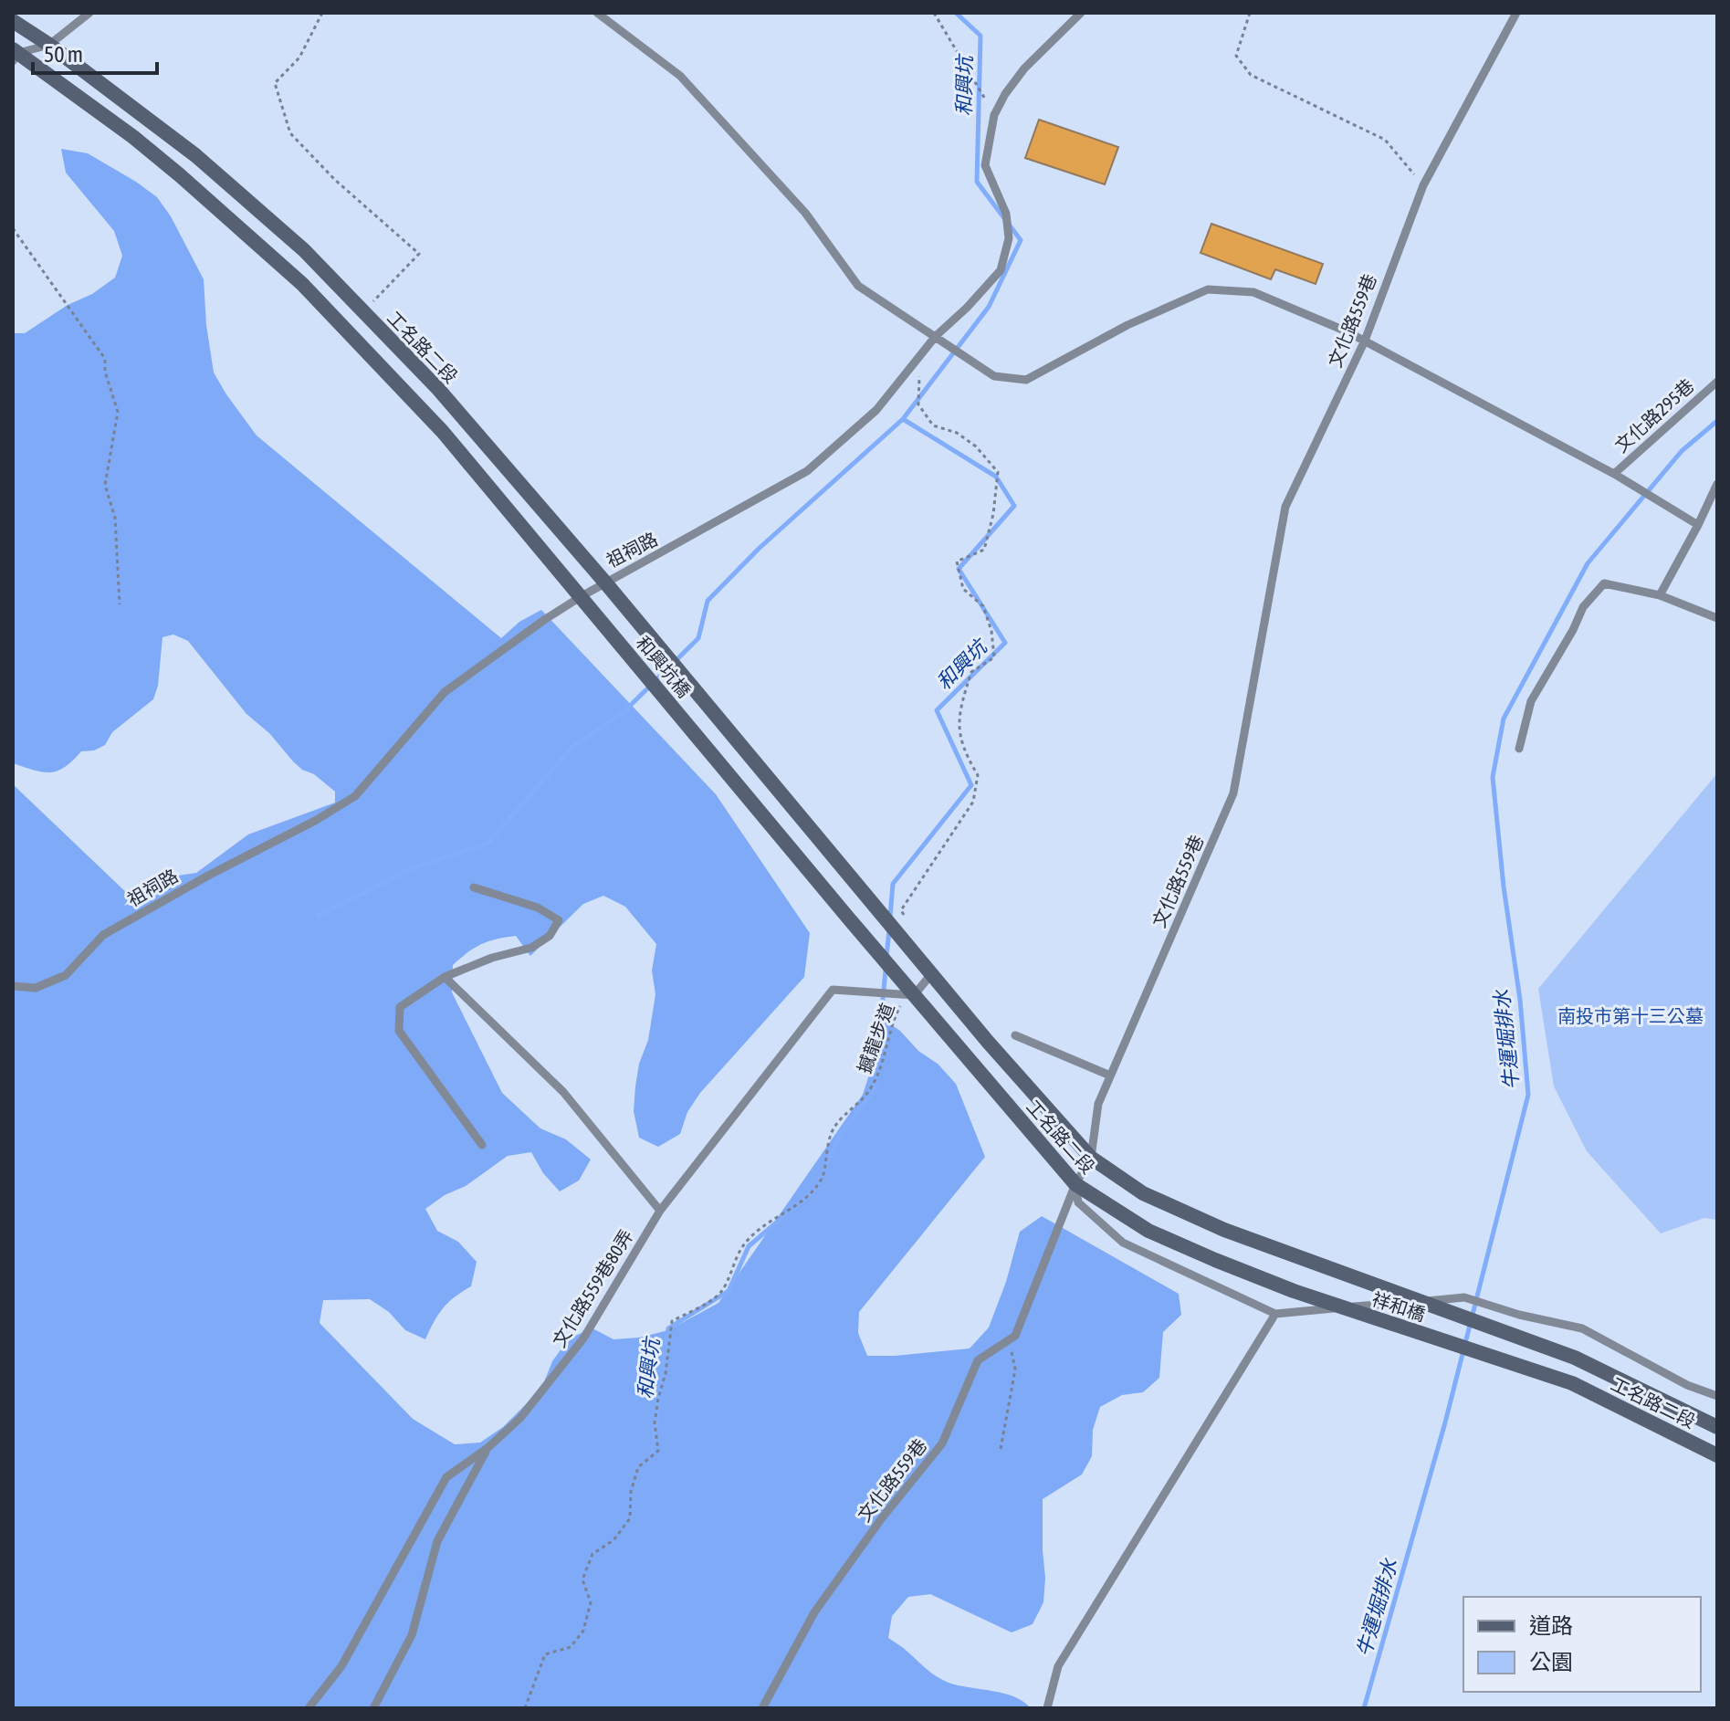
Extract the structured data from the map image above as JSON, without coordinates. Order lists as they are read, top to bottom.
{
  "streets": {
    "main road": ["工名路二段", "和興坑橋", "祥和橋"],
    "lane": [
      "文化路559巷",
      "文化路295巷",
      "祖祠路",
      "文化路559巷80弄"
    ],
    "path": ["撼龍步道"]
  },
  "crossings": [
    ["文化路559巷", "工名路二段"],
    ["工名路二段", "祖祠路"],
    ["工名路二段", "和興坑橋"],
    ["工名路二段", "撼龍步道"],
    ["工名路二段", "文化路559巷80弄"],
    ["工名路二段", "祥和橋"],
    ["祖祠路", "和興坑橋"],
    ["撼龍步道", "文化路559巷80弄"]
  ],
  "water": ["和興坑", "牛運堀排水"],
  "parks": ["南投市第十三公墓"],
  "legend": ["道路", "公園"],
  "scale_bar": "50 m"
}
